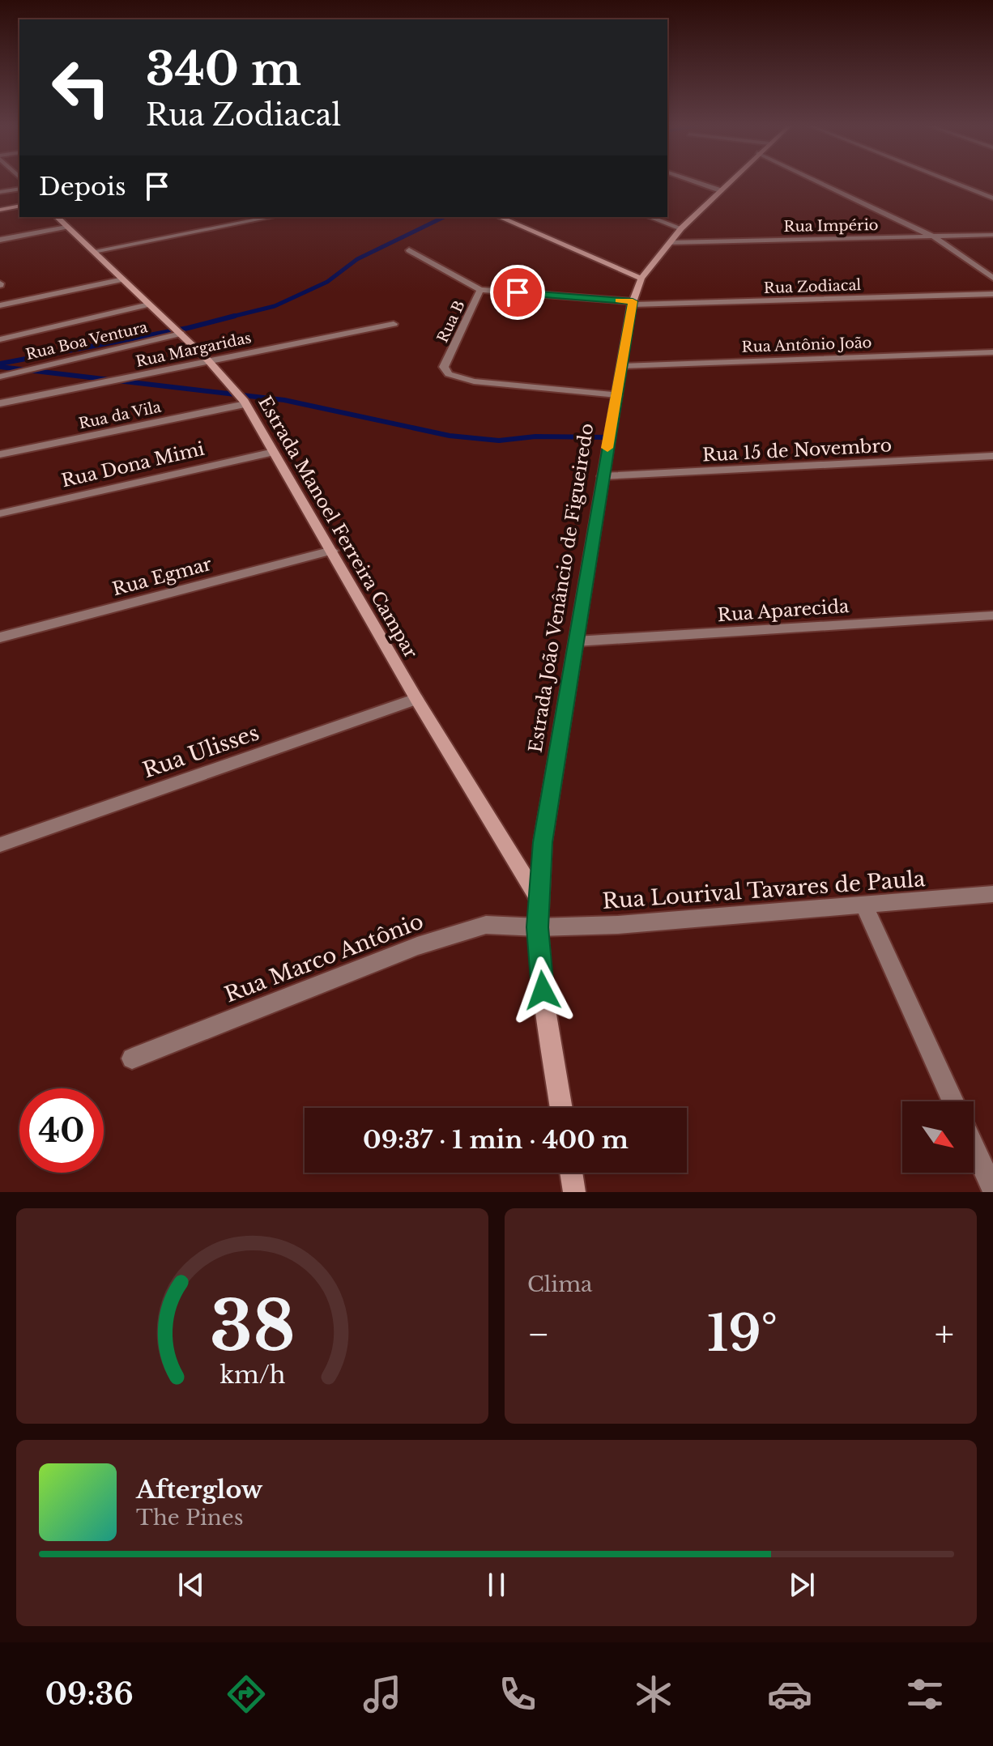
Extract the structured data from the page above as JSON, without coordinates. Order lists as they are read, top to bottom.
{
  "streets": {
    "street": [
      "Rua Império",
      "Rua Zodiacal",
      "Rua B",
      "Rua Boa Ventura",
      "Rua Antônio João",
      "Rua Margaridas",
      "Rua da Vila",
      "Rua 15 de Novembro",
      "Rua Dona Mimi",
      "Estrada Manoel Ferreira Campar",
      "Rua Egmar",
      "Estrada João Venâncio de Figueiredo",
      "Rua Aparecida",
      "Rua Ulisses",
      "Rua Lourival Tavares de Paula",
      "Rua Marco Antônio"
    ]
  },
  "crossings": [
    ["Rua Império", "Estrada João Venâncio de Figueiredo"],
    ["Rua Zodiacal", "Rua B"],
    ["Rua Zodiacal", "Estrada João Venâncio de Figueiredo"],
    ["Rua B", "Estrada João Venâncio de Figueiredo"],
    ["Rua Boa Ventura", "Estrada Manoel Ferreira Campar"],
    ["Rua Antônio João", "Estrada João Venâncio de Figueiredo"],
    ["Rua Margaridas", "Estrada Manoel Ferreira Campar"],
    ["Rua da Vila", "Estrada Manoel Ferreira Campar"],
    ["Rua 15 de Novembro", "Estrada João Venâncio de Figueiredo"],
    ["Rua Dona Mimi", "Estrada Manoel Ferreira Campar"],
    ["Estrada Manoel Ferreira Campar", "Rua Egmar"],
    ["Estrada Manoel Ferreira Campar", "Estrada João Venâncio de Figueiredo"],
    ["Estrada Manoel Ferreira Campar", "Rua Ulisses"],
    ["Estrada João Venâncio de Figueiredo", "Rua Aparecida"],
    ["Estrada João Venâncio de Figueiredo", "Rua Lourival Tavares de Paula"],
    ["Estrada João Venâncio de Figueiredo", "Rua Marco Antônio"],
    ["Rua Lourival Tavares de Paula", "Rua Marco Antônio"]
  ],
  "north": "bottom right",
  "page": {
    "turn": ["340 m", "Rua Zodiacal"],
    "then": "Depois",
    "limit": "40",
    "trip": "09:37 · 1 min · 400 m",
    "tile": "Clima",
    "heat": ["−", "19°", "+"],
    "song": ["Afterglow", "The Pines"],
    "tabs": "09:36",
    "gauge": ["38", "km/h"]
  }
}
